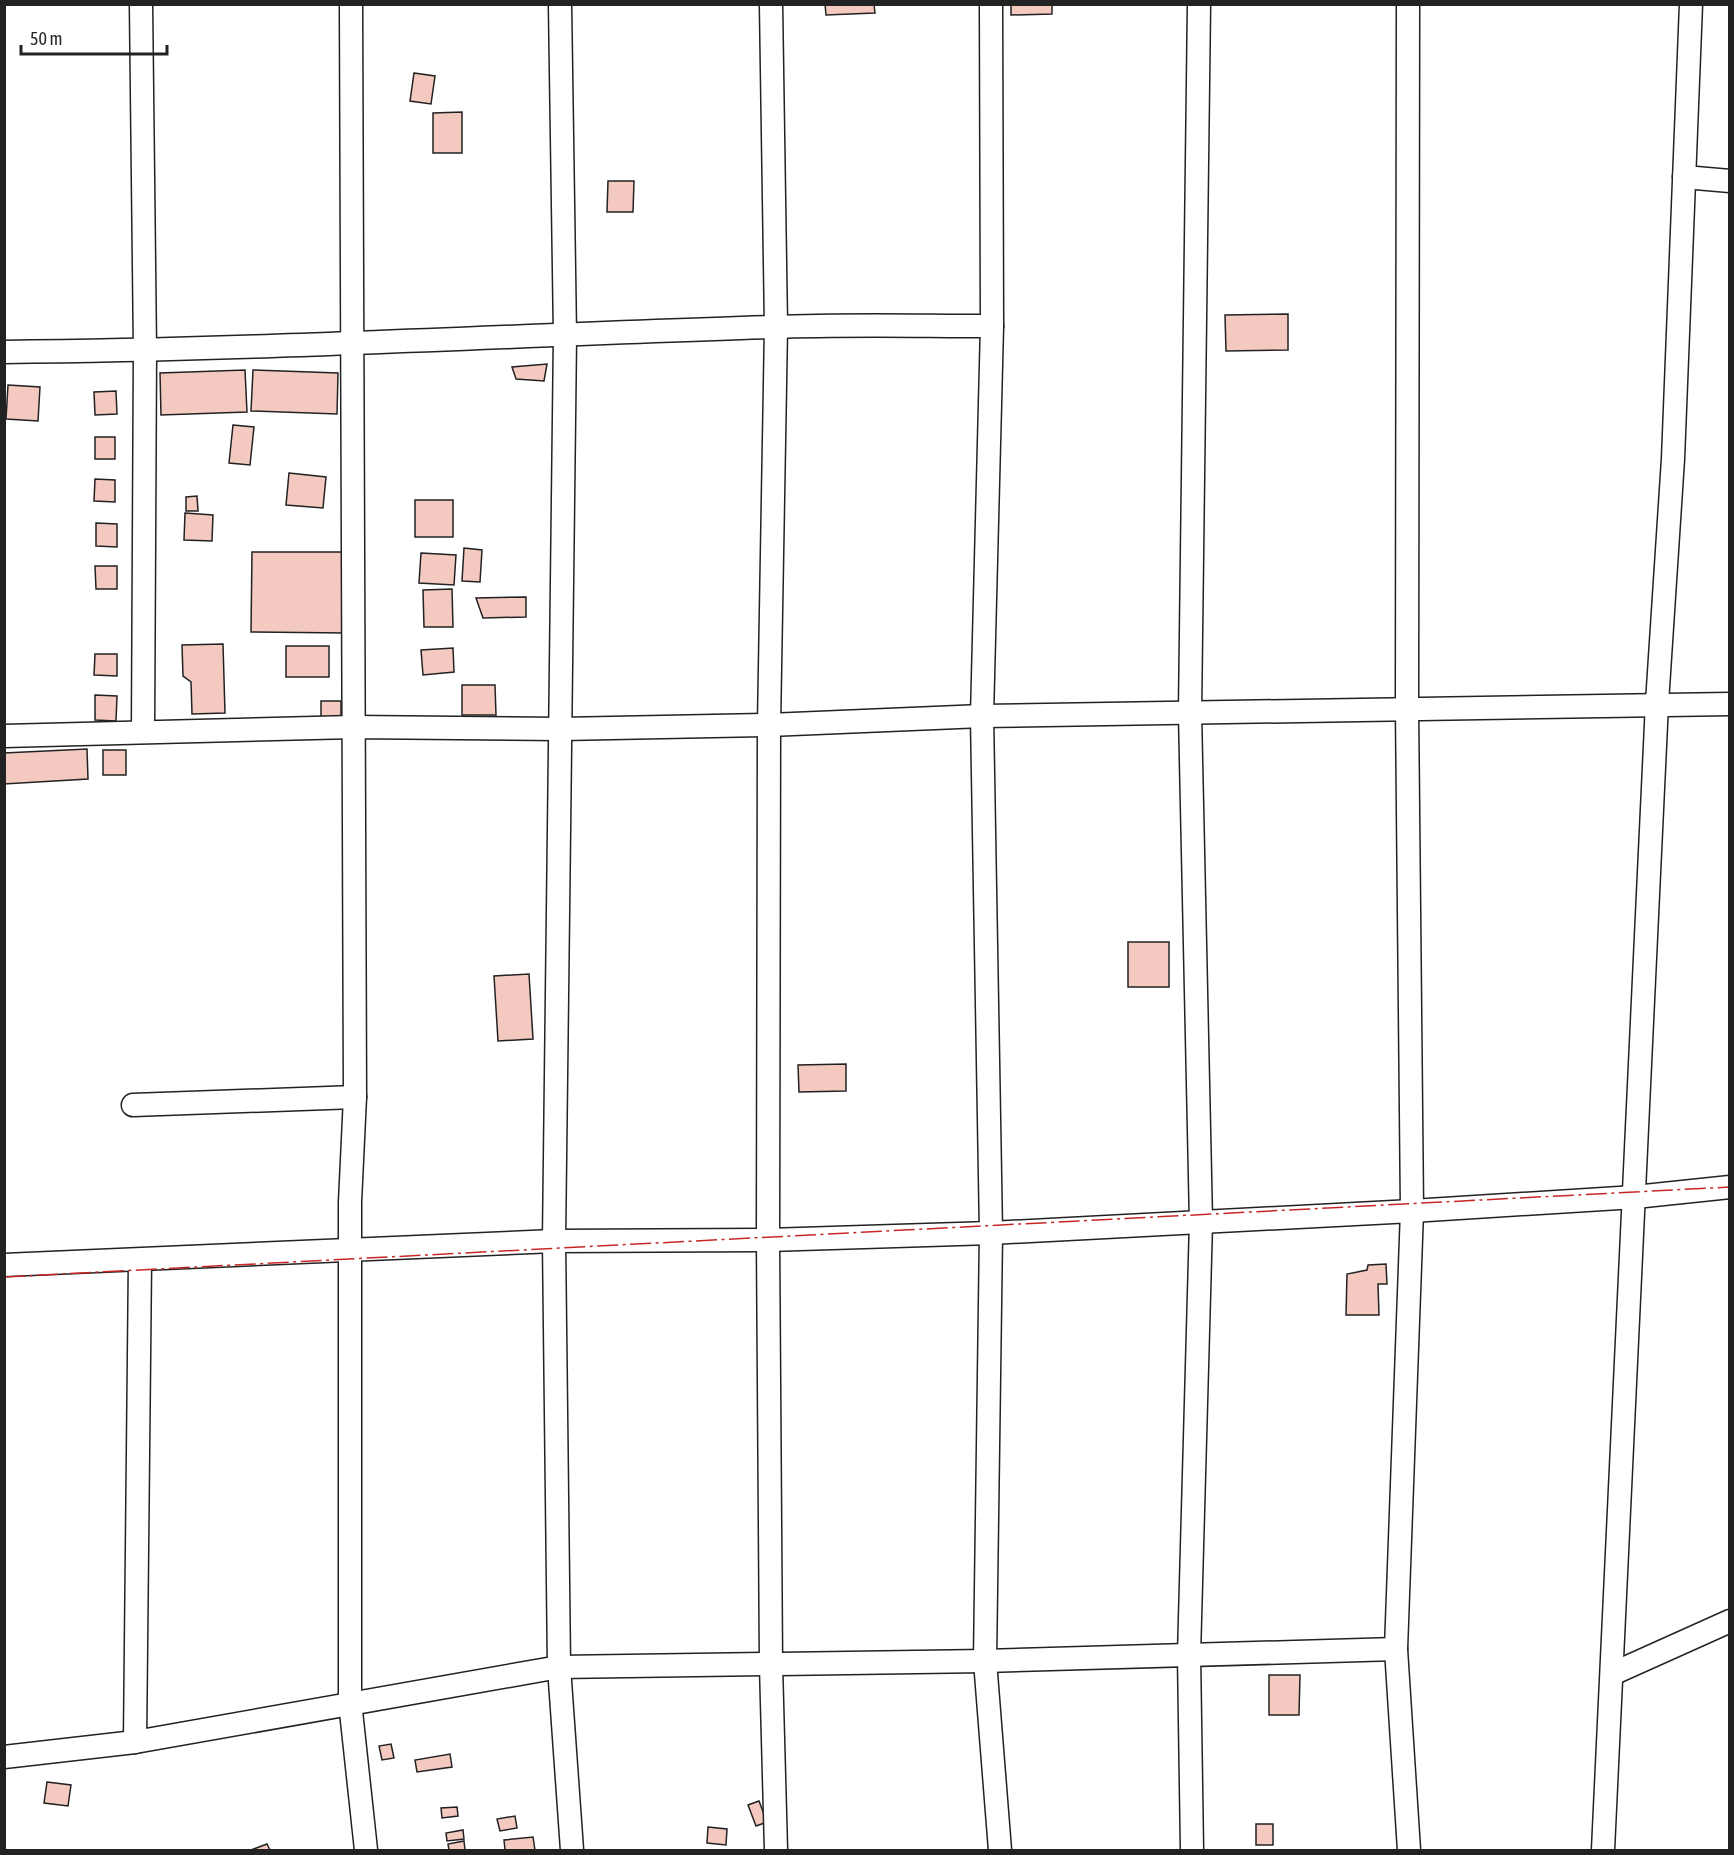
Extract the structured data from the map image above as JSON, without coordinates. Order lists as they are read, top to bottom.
{
  "scale_bar": "50 m"
}
